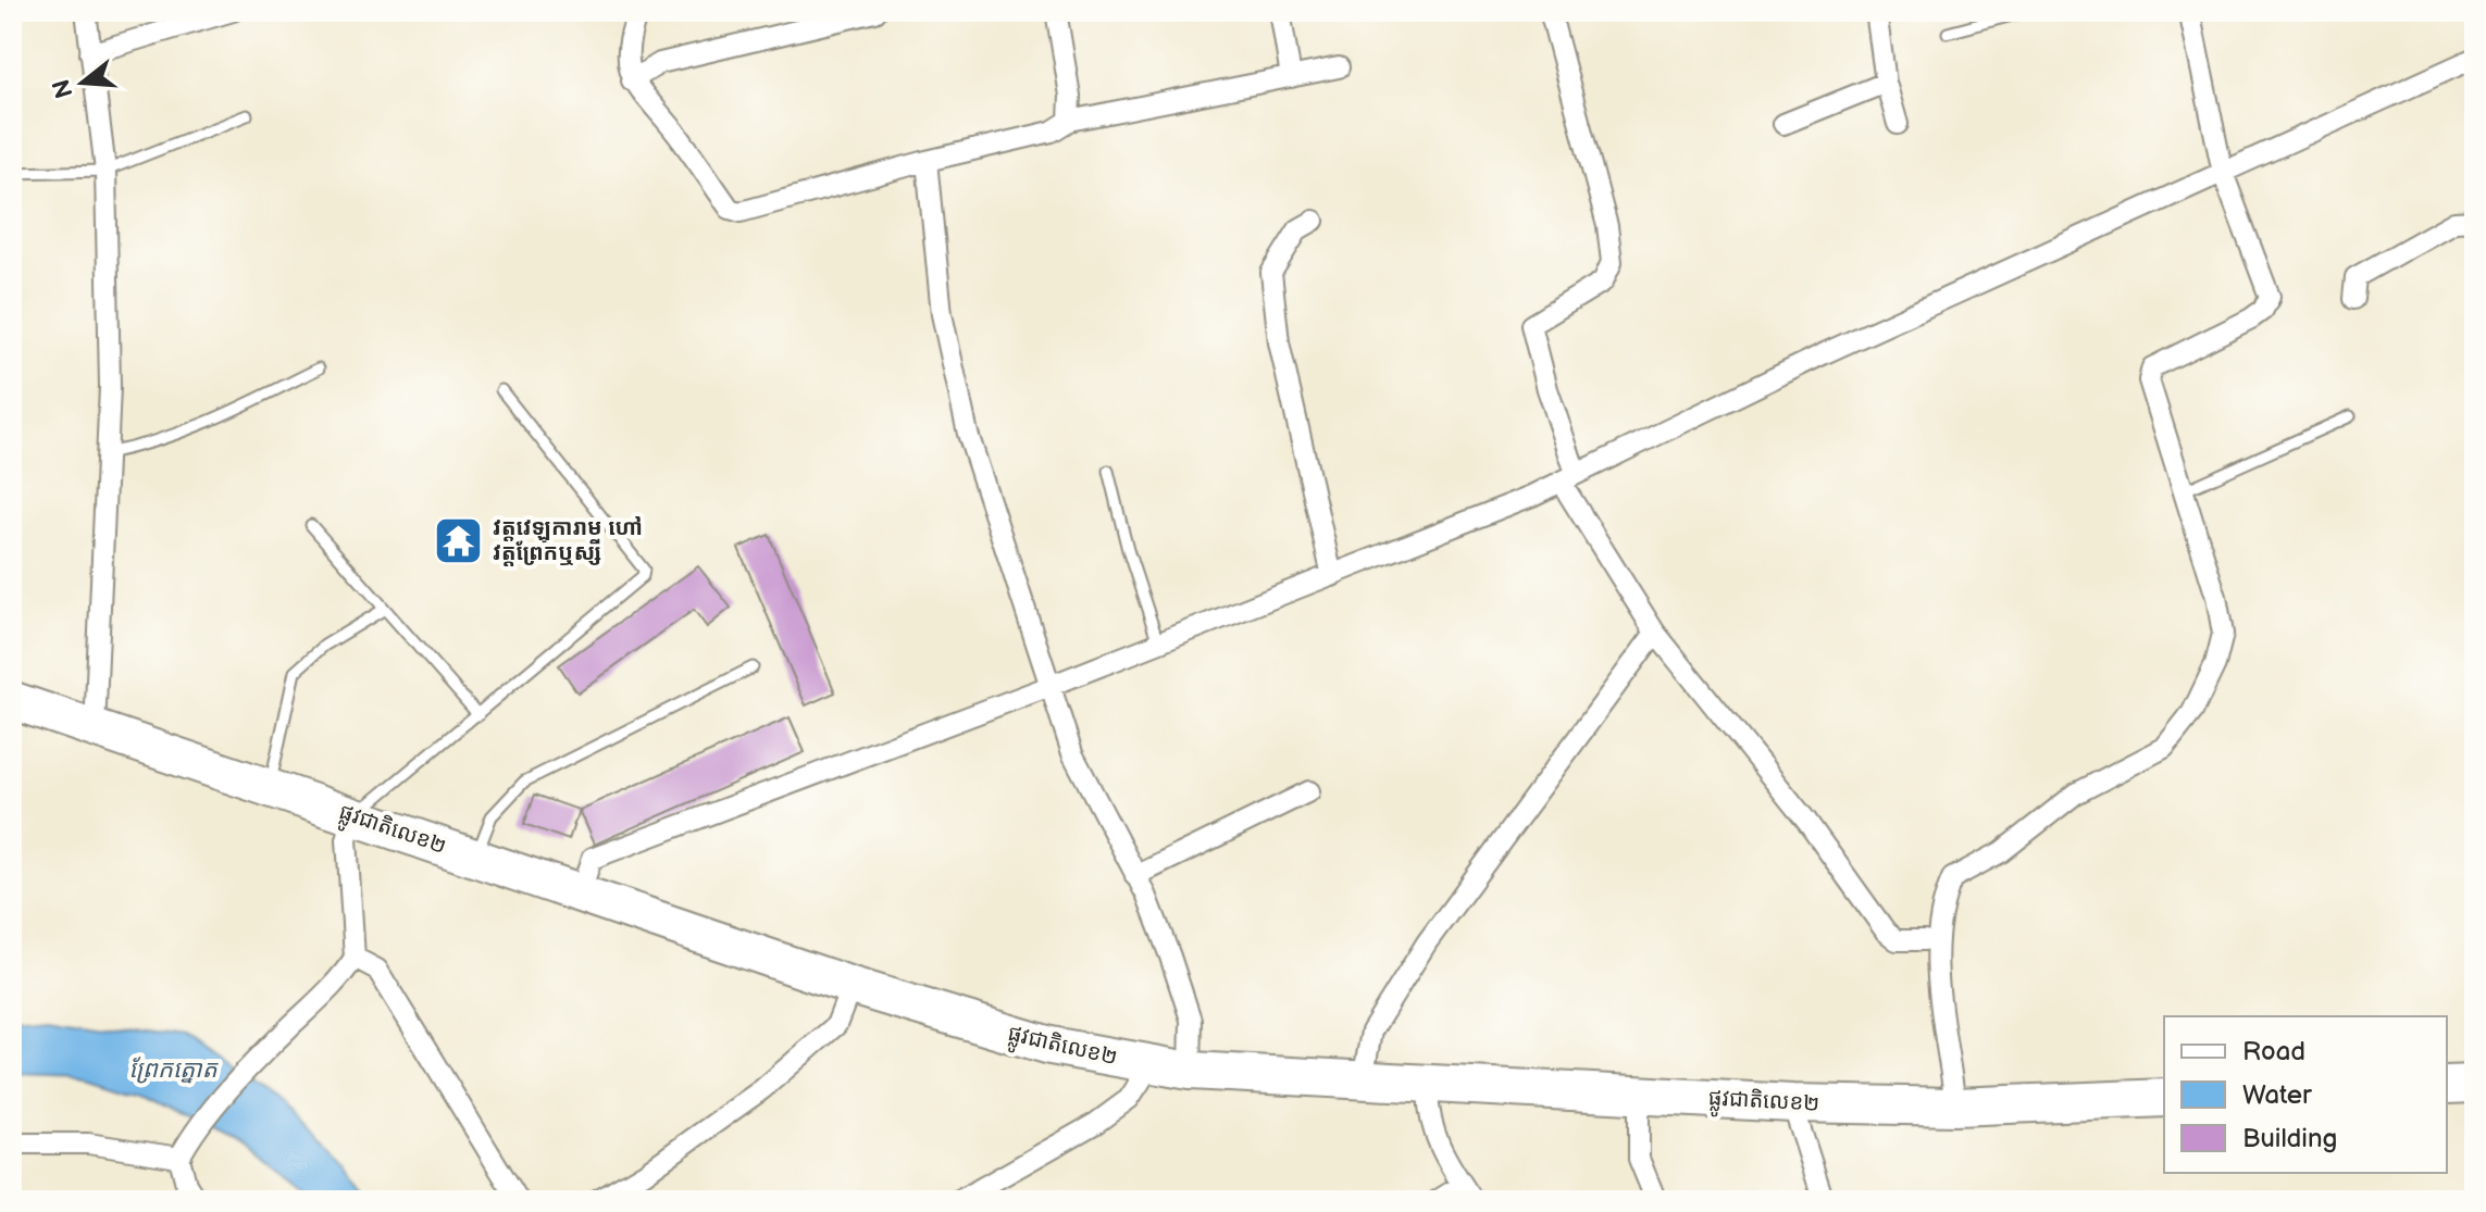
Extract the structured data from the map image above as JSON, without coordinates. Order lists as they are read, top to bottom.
{
  "streets": {
    "highway": ["ផ្លូវជាតិលេខ២"]
  },
  "water": ["ព្រែកត្នោត"],
  "places": {
    "temple": ["វត្តវេឡុការាម ហៅ វត្តព្រែកឬស្សី"]
  },
  "legend": ["Road", "Water", "Building"],
  "north": "left"
}
